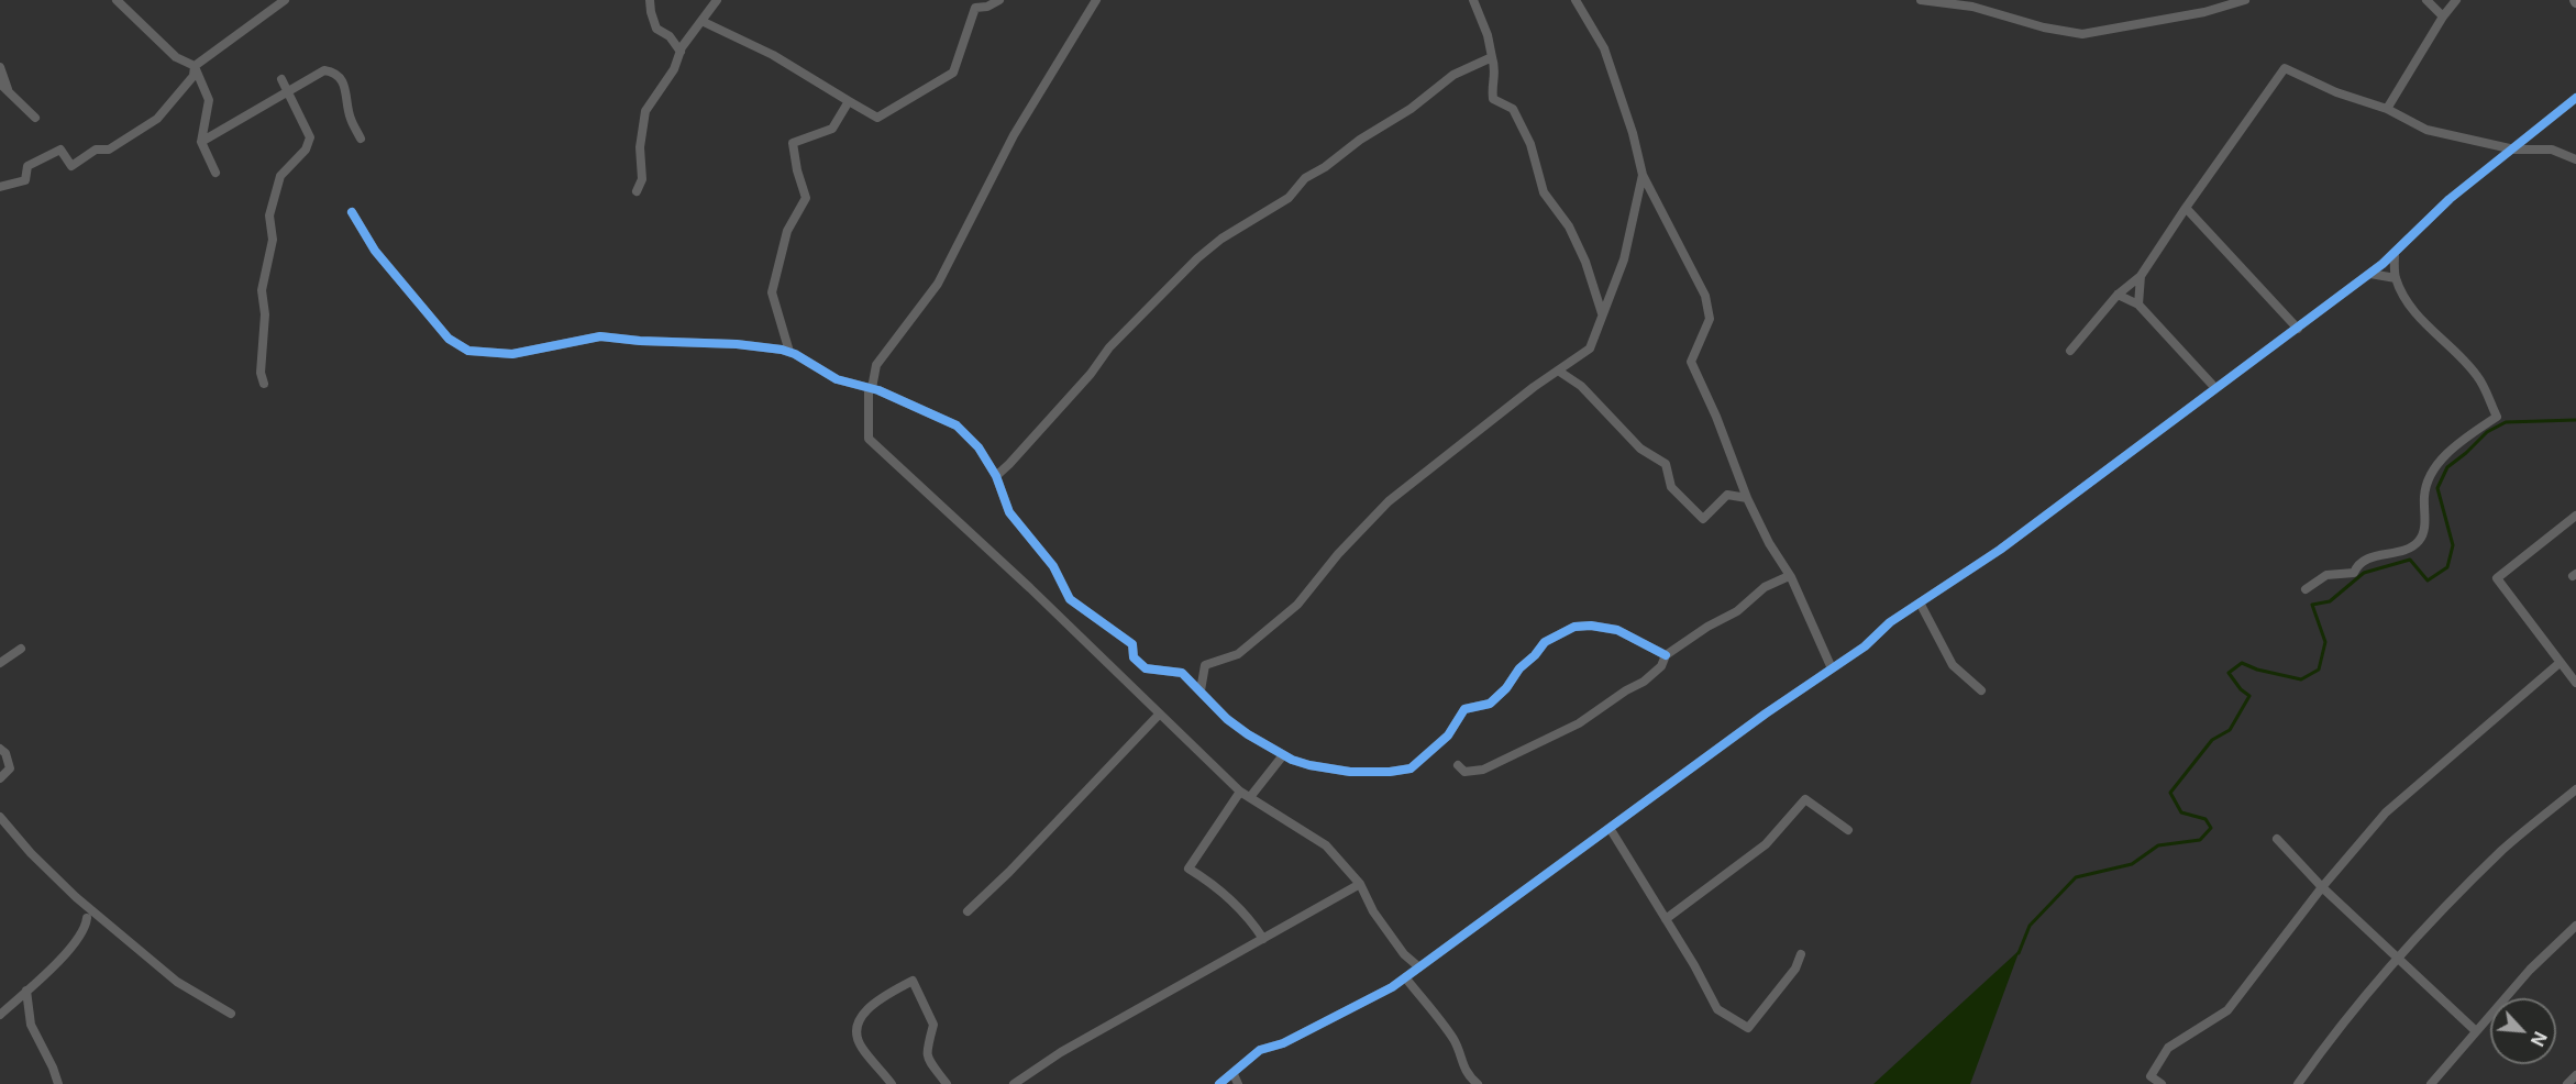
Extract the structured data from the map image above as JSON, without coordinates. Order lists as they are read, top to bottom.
{
  "north": "bottom right"
}
